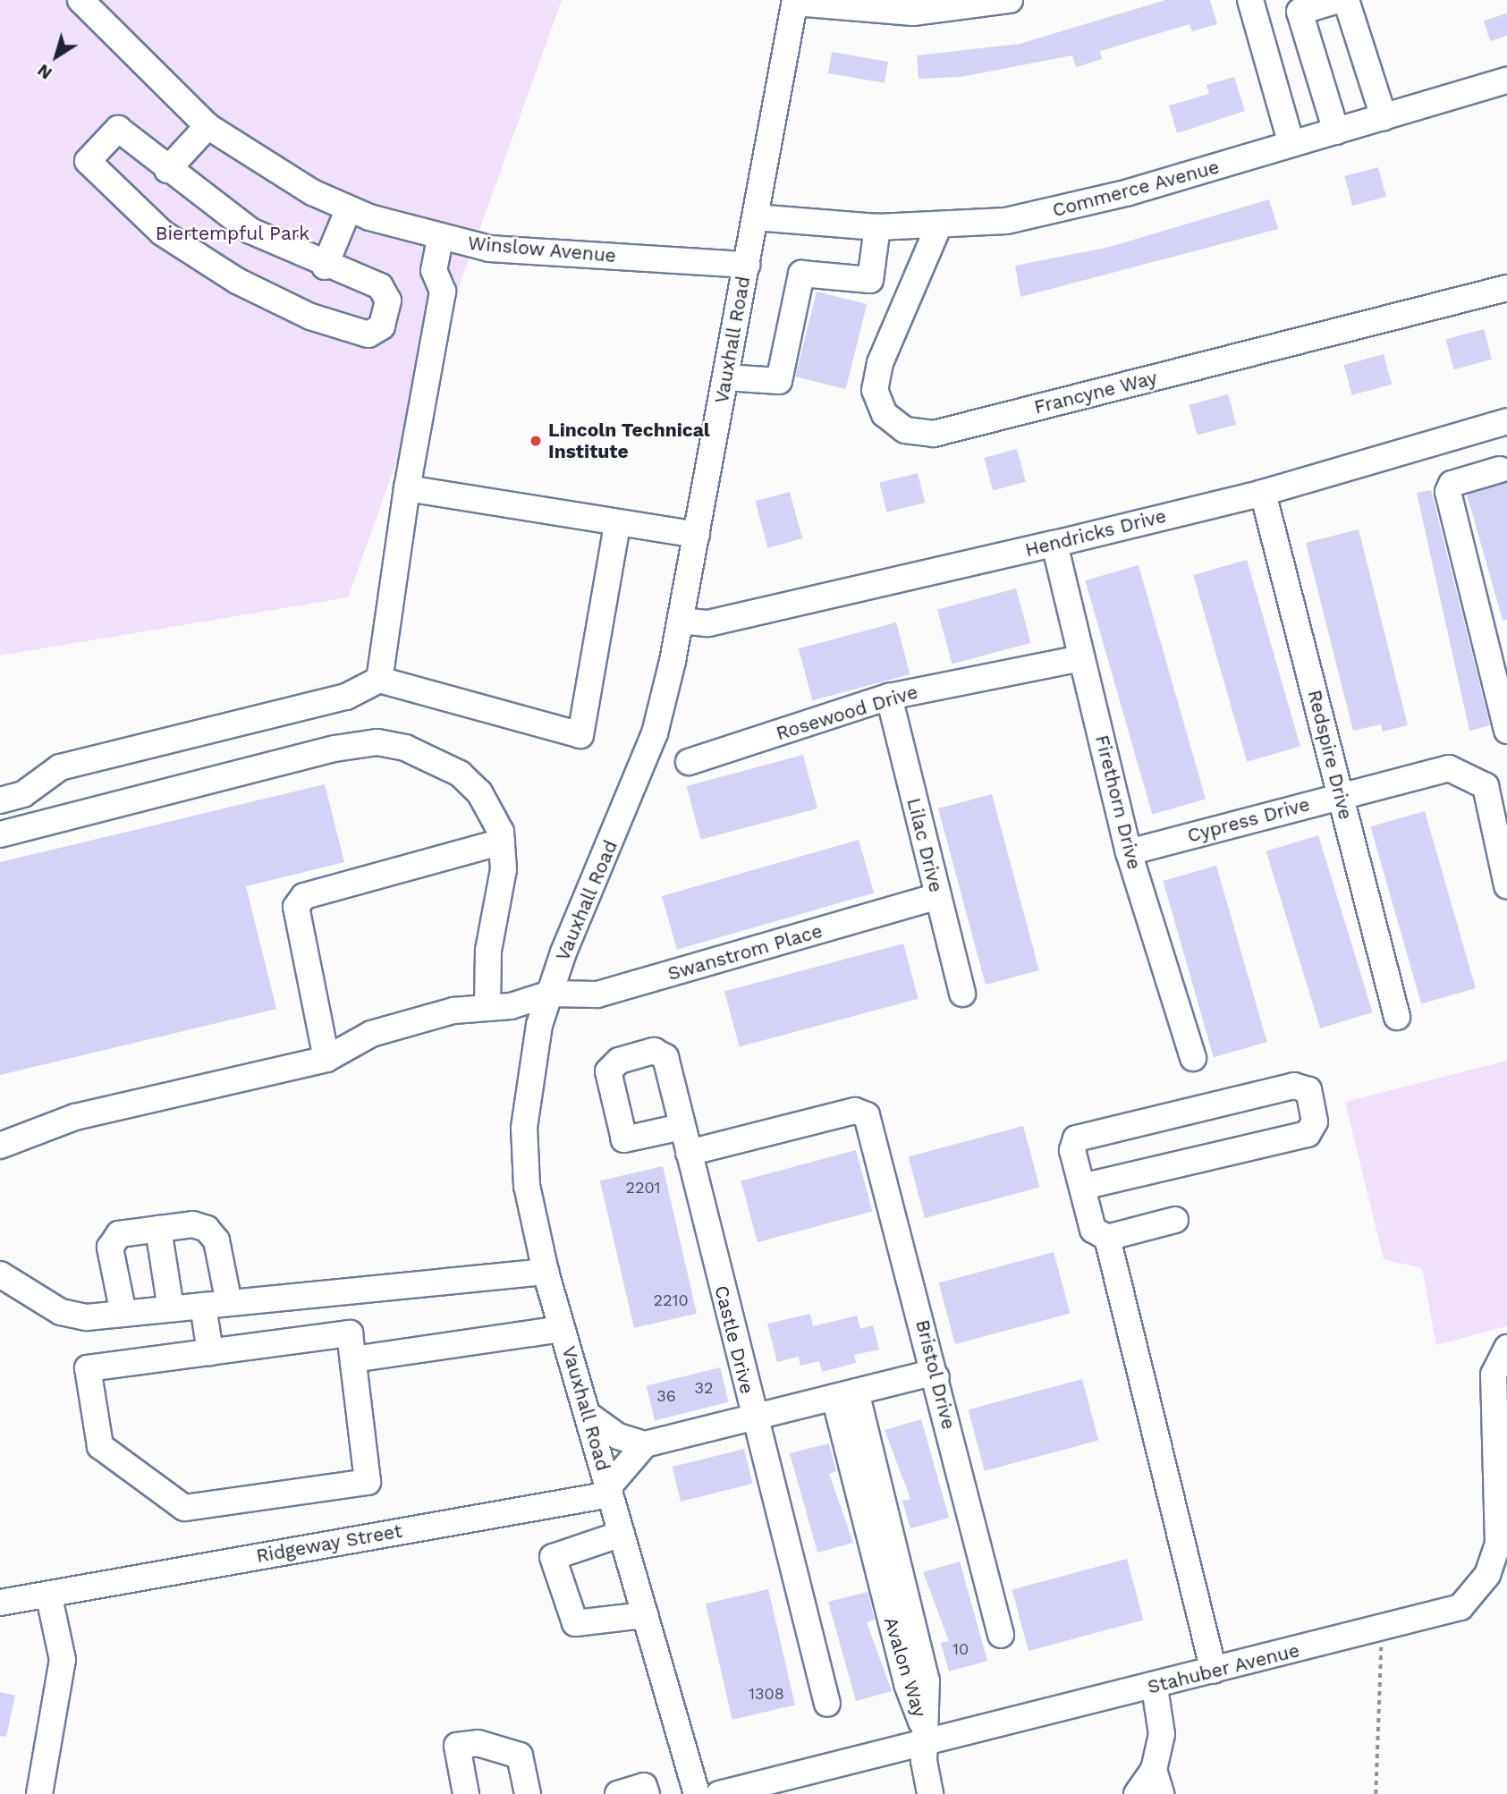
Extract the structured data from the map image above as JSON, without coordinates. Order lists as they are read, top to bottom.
{
  "streets": {
    "street": [
      "Commerce Avenue",
      "Winslow Avenue",
      "Vauxhall Road",
      "Francyne Way",
      "Hendricks Drive",
      "Rosewood Drive",
      "Redspire Drive",
      "Firethorn Drive",
      "Cypress Drive",
      "Lilac Drive",
      "Swanstrom Place",
      "Castle Drive",
      "Bristol Drive",
      "Ridgeway Street",
      "Avalon Way",
      "Stahuber Avenue"
    ]
  },
  "crossings": [
    ["Commerce Avenue", "Vauxhall Road"],
    ["Commerce Avenue", "Francyne Way"],
    ["Winslow Avenue", "Vauxhall Road"],
    ["Vauxhall Road", "Hendricks Drive"],
    ["Vauxhall Road", "Swanstrom Place"],
    ["Vauxhall Road", "Ridgeway Street"],
    ["Hendricks Drive", "Redspire Drive"],
    ["Hendricks Drive", "Firethorn Drive"],
    ["Rosewood Drive", "Firethorn Drive"],
    ["Rosewood Drive", "Lilac Drive"],
    ["Redspire Drive", "Cypress Drive"],
    ["Firethorn Drive", "Cypress Drive"],
    ["Lilac Drive", "Swanstrom Place"],
    ["Castle Drive", "Bristol Drive"],
    ["Avalon Way", "Stahuber Avenue"]
  ],
  "parks": ["Biertempful Park"],
  "places": ["Lincoln Technical Institute"],
  "house_numbers": [
    "2201",
    "2210",
    "32",
    "36",
    "10",
    "1308"
  ],
  "north": "bottom left"
}
